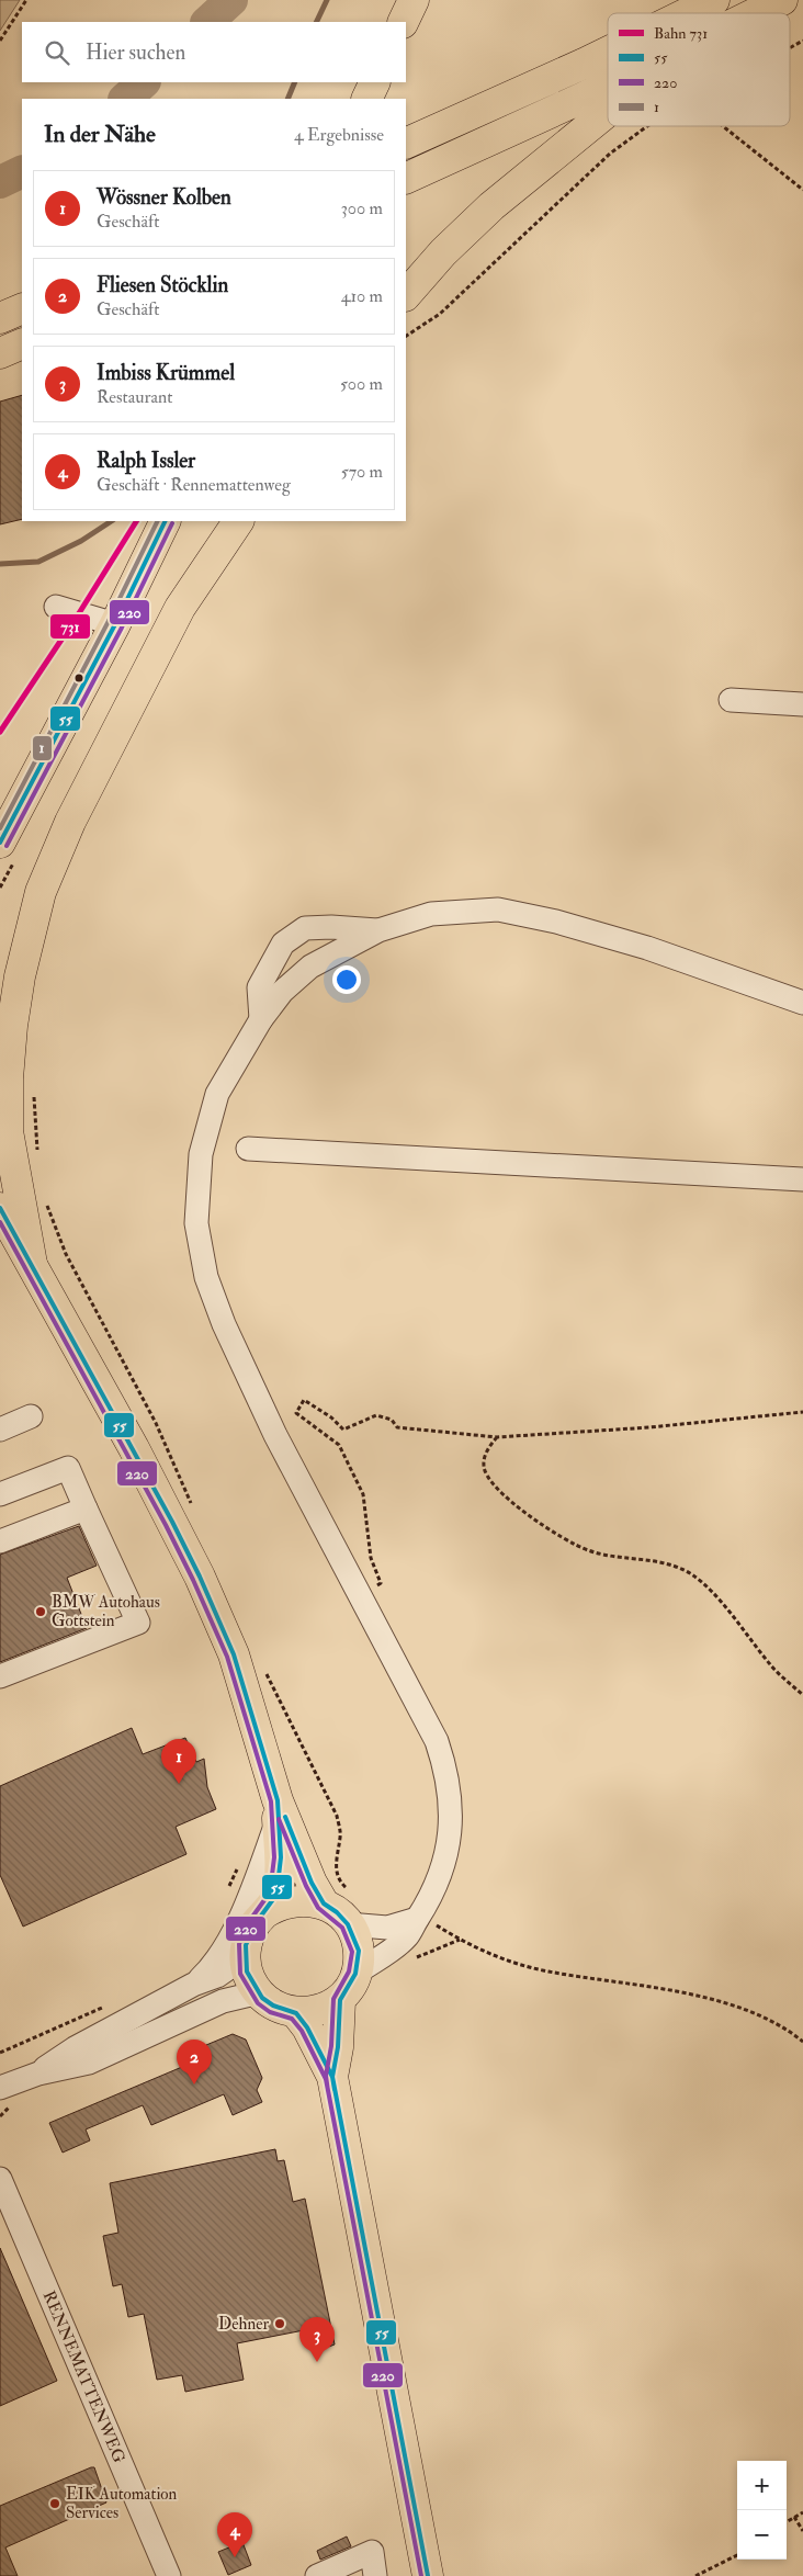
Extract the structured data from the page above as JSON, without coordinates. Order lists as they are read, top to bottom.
{
  "streets": {
    "street": ["RENNEMATTENWEG"]
  },
  "places": ["BMW Autohaus Gottstein", "Dehner", "EIK Automation Services"],
  "lines": [
    "rail line 731",
    "transit line 55",
    "transit line 1",
    "transit line 220"
  ],
  "legend": [
    "Bahn 731",
    "55",
    "220",
    "1"
  ],
  "page": {
    "search": "Hier suchen",
    "heading": ["In der Nähe", "4 Ergebnisse"],
    "list": [
      {
        "mark": "1",
        "name": "Wössner Kolben",
        "note": "Geschäft",
        "value": "300 m"
      },
      {
        "mark": "2",
        "name": "Fliesen Stöcklin",
        "note": "Geschäft",
        "value": "410 m"
      },
      {
        "mark": "3",
        "name": "Imbiss Krümmel",
        "note": "Restaurant",
        "value": "500 m"
      },
      {
        "mark": "4",
        "name": "Ralph Issler",
        "note": "Geschäft · Rennemattenweg",
        "value": "570 m"
      }
    ],
    "pins": [
      "1",
      "2",
      "3",
      "4"
    ],
    "map_buttons": ["+", "−"]
  }
}
